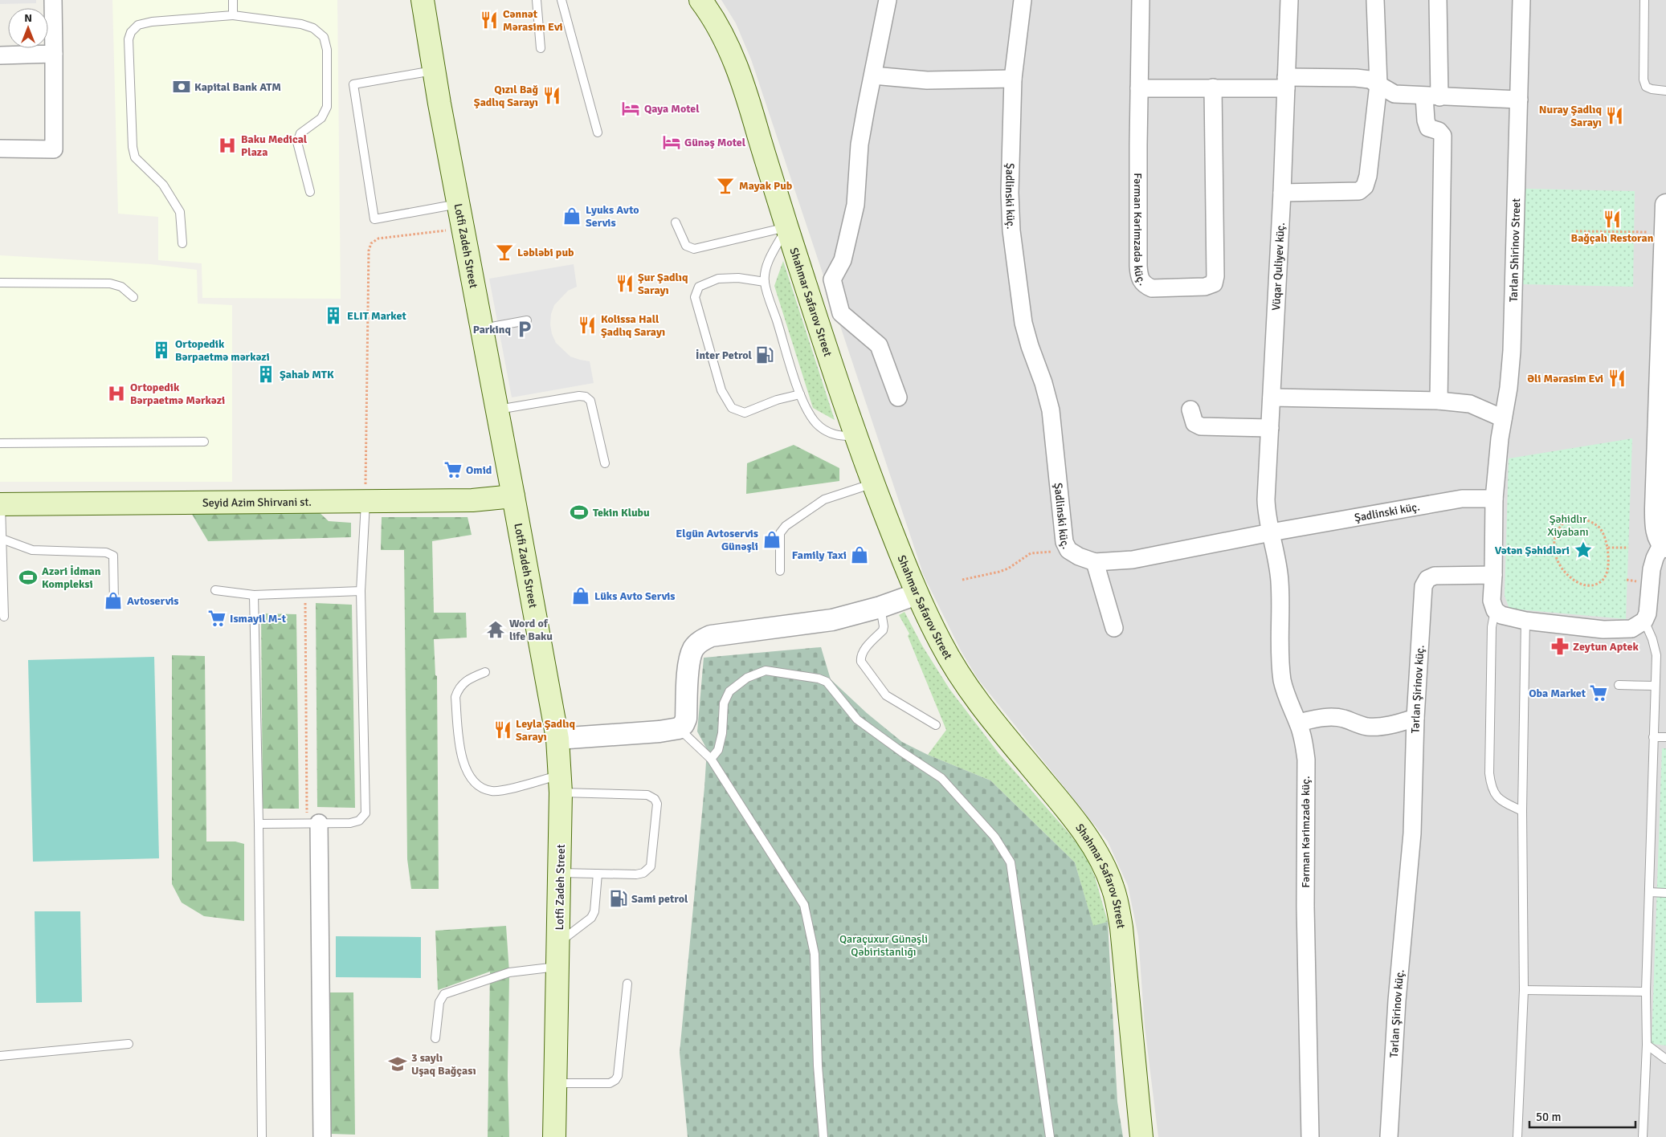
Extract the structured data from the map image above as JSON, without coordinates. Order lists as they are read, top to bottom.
{
  "streets": {
    "main road": ["Lotfi Zadeh Street", "Shahmar Safarov Street", "Seyid Azim Shirvani st."],
    "street": [
      "Şadlinski küç.",
      "Fərman Kərimzadə küç.",
      "Tarlan Shirinov Street",
      "Vüqar Quliyev küç.",
      "Tərlan Şirinov küç."
    ]
  },
  "crossings": [
    ["Şadlinski küç.", "Fərman Kərimzadə küç."],
    ["Şadlinski küç.", "Tarlan Shirinov Street"],
    ["Şadlinski küç.", "Vüqar Quliyev küç."],
    ["Fərman Kərimzadə küç.", "Vüqar Quliyev küç."],
    ["Lotfi Zadeh Street", "Seyid Azim Shirvani st."]
  ],
  "parks": ["Şəhidlır Xiyabanı", "Qaraçuxur Günəşli Qəbiristanlığı"],
  "places": {
    "restaurant": [
      "Cənnət Mərasim Evi",
      "Qızıl Bağ Şadlıq Sarayı",
      "Nuray Şadlıq Sarayı",
      "Bağçalı Restoran",
      "Şur Şadlıq Sarayı",
      "Kolissa Hall Şadlıq Sarayı",
      "Əli Mərasim Evi",
      "Leyla Şadlıq Sarayı"
    ],
    "bank": ["Kapital Bank ATM"],
    "hotel": ["Qaya Motel", "Günəş Motel"],
    "hospital": ["Baku Medical Plaza", "Ortopedik Bərpaetmə Mərkəzi"],
    "bar": ["Mayak Pub", "Ləbləbi pub"],
    "shop": [
      "Lyuks Avto Servis",
      "Elgün Avtoservis Günəşli",
      "Family Taxi",
      "Lüks Avto Servis",
      "Avtoservis"
    ],
    "building": ["ELIT Market", "Ortopedik Bərpaetmə mərkəzi", "Şahab MTK"],
    "parking": ["Parkinq"],
    "fuel station": ["İnter Petrol", "Sami petrol"],
    "supermarket": ["Omid", "Ismayil M-t", "Oba Market"],
    "sports": ["Tekin Klubu", "Azəri İdman Kompleksi"],
    "place": ["Vətən Şəhidləri"],
    "temple": ["Word of life Baku"],
    "pharmacy": ["Zeytun Aptek"],
    "school or university": ["3 saylı Uşaq Bağçası"]
  },
  "scale_bar": "50 m",
  "north": "top"
}
